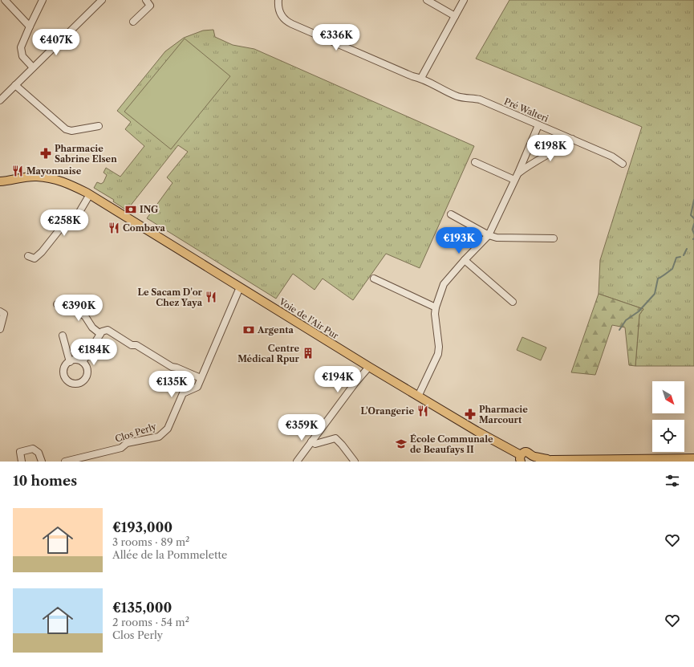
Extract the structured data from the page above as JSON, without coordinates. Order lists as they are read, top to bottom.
{
  "streets": {
    "main road": ["Voie de l'Air Pur"],
    "street": ["Pré Walteri", "Clos Perly"]
  },
  "crossings": [
    ["Voie de l'Air Pur", "Clos Perly"]
  ],
  "places": {
    "pharmacy": ["Pharmacie Sabrine Elsen", "Pharmacie Marcourt"],
    "restaurant": [
      "Mayonnaise",
      "Combava",
      "Le Sacam D'or Chez Yaya",
      "L'Orangerie"
    ],
    "bank": ["ING", "Argenta"],
    "building": ["Centre Médical Rpur"],
    "school or university": ["École Communale de Beaufays II"]
  },
  "north": "bottom right",
  "page": {
    "price": [
      "€336K",
      "€407K",
      "€198K",
      "€258K",
      "€193K",
      "€390K",
      "€184K",
      "€194K",
      "€135K",
      "€359K"
    ],
    "heading": "10 homes",
    "list": [
      {
        "name": "€193,000",
        "note": "3 rooms · 89 m² · Allée de la Pommelette"
      },
      {
        "name": "€135,000",
        "note": "2 rooms · 54 m² · Clos Perly"
      }
    ]
  }
}
